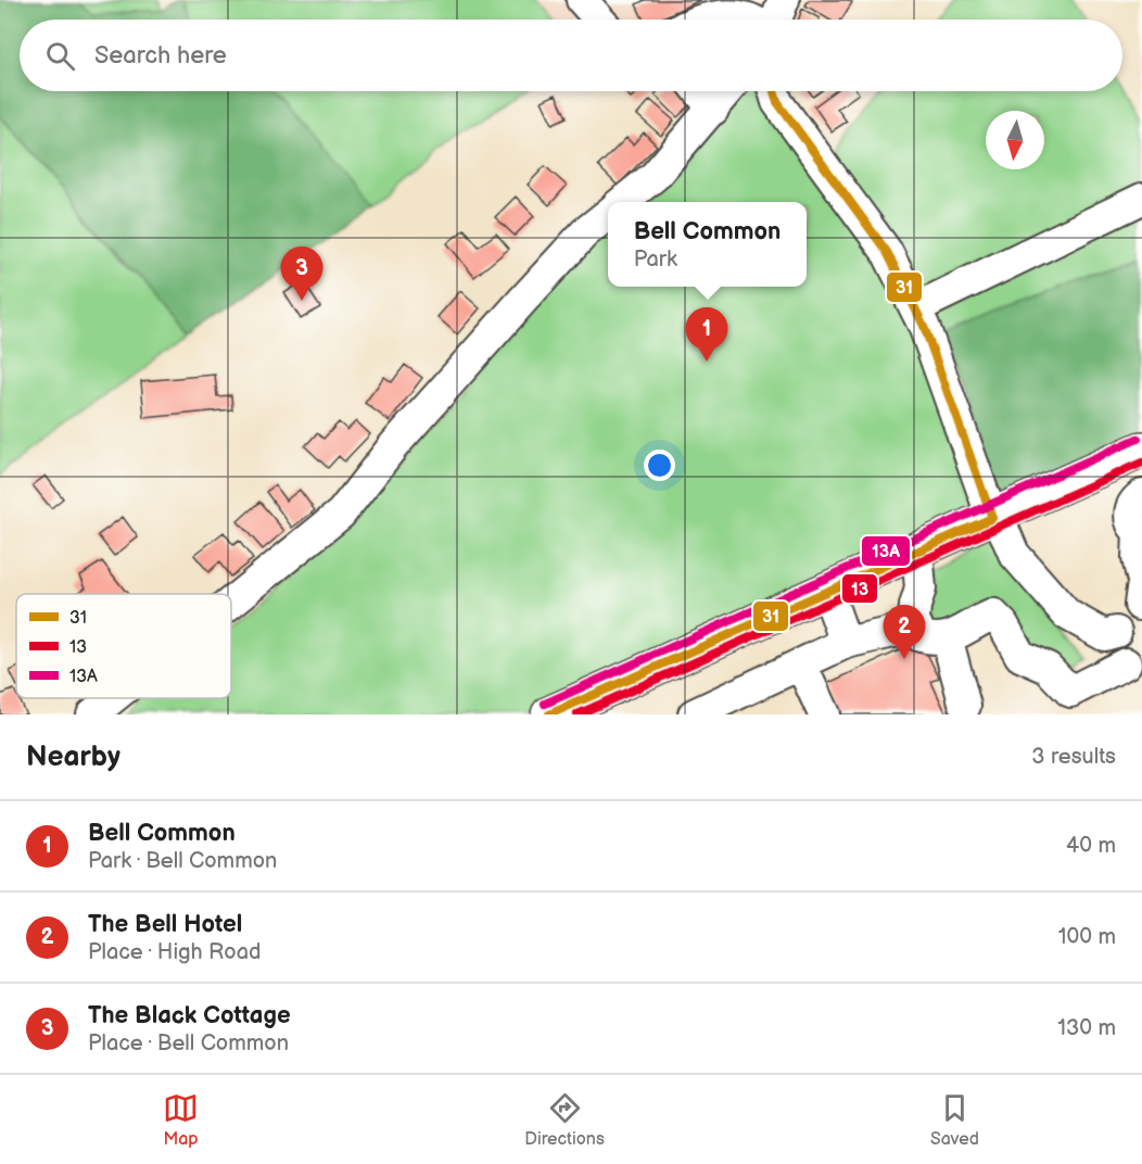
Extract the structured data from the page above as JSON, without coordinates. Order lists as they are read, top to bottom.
{
  "lines": ["transit line 31", "transit line 13A", "transit line 13"],
  "legend": ["31", "13", "13A"],
  "north": "bottom",
  "page": {
    "search": "Search here",
    "popup": ["Bell Common", "Park"],
    "pins": ["3", "1", "2"],
    "heading": ["Nearby", "3 results"],
    "list": [
      {
        "mark": "1",
        "name": "Bell Common",
        "note": "Park · Bell Common",
        "value": "40 m"
      },
      {
        "mark": "2",
        "name": "The Bell Hotel",
        "note": "Place · High Road",
        "value": "100 m"
      },
      {
        "mark": "3",
        "name": "The Black Cottage",
        "note": "Place · Bell Common",
        "value": "130 m"
      }
    ],
    "nav": ["Map", "Directions", "Saved"]
  }
}
